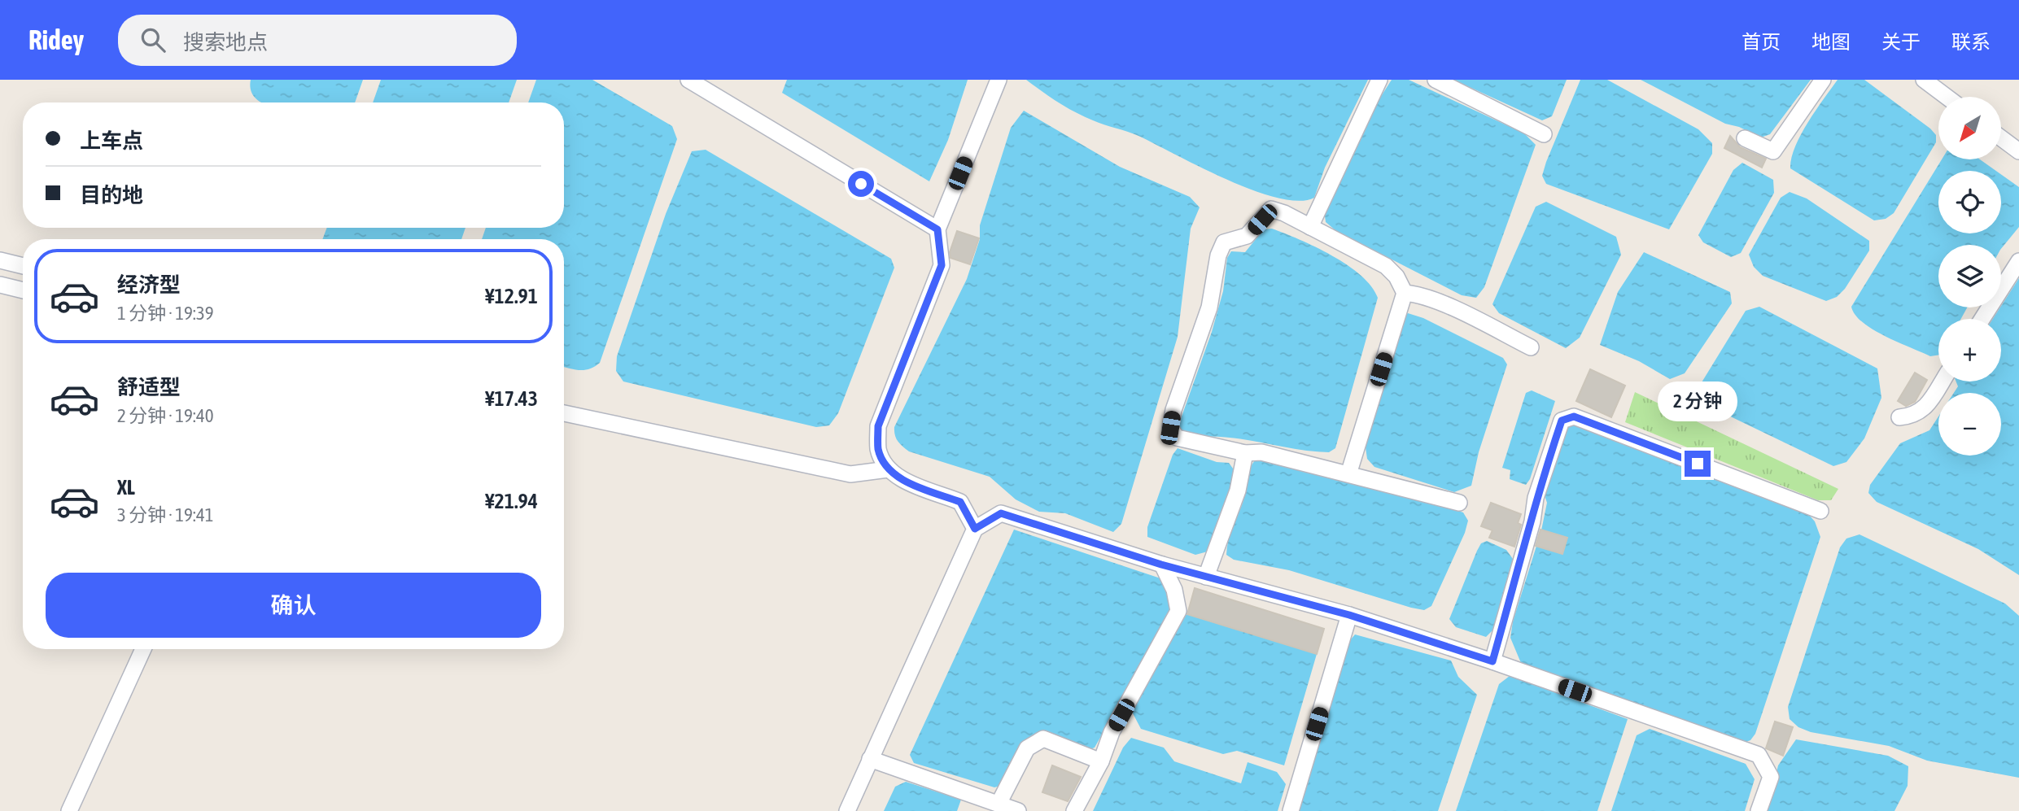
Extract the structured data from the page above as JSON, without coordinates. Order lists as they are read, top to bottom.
{
  "north": "bottom left",
  "page": {
    "header": "Ridey",
    "search": "搜索地点",
    "nav": [
      "首页",
      "地图",
      "关于",
      "联系"
    ],
    "map_buttons": ["+", "−"],
    "banner": ["上车点", "目的地"],
    "list": [
      {
        "name": "经济型",
        "note": "1 分钟 · 19:39",
        "value": "¥12.91"
      },
      {
        "name": "舒适型",
        "note": "2 分钟 · 19:40",
        "value": "¥17.43"
      },
      {
        "name": "XL",
        "note": "3 分钟 · 19:41",
        "value": "¥21.94"
      }
    ],
    "bubble": "2 分钟",
    "buttons": "确认"
  }
}
